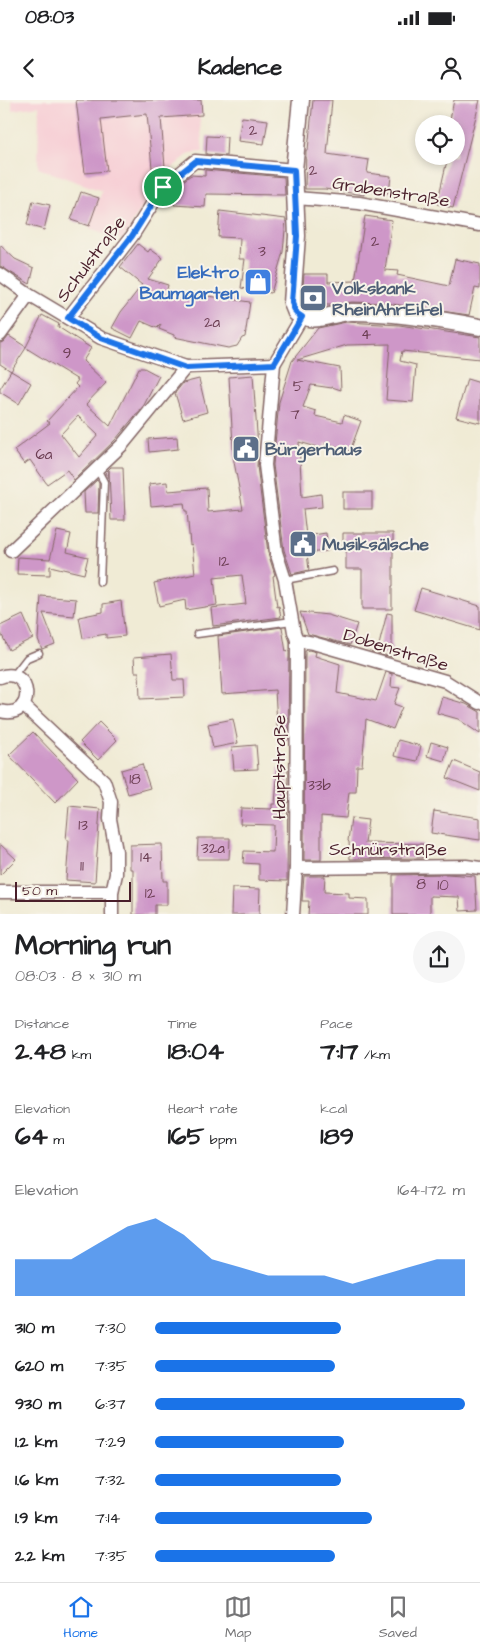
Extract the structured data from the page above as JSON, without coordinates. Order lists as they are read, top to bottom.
{
  "streets": {
    "street": [
      "Grabenstraße",
      "Schulstraße",
      "Dobenstraße",
      "Hauptstraße",
      "Schnürstraße"
    ]
  },
  "crossings": [
    ["Dobenstraße", "Hauptstraße"],
    ["Hauptstraße", "Schnürstraße"]
  ],
  "places": {
    "shop": ["Elektro Baumgarten"],
    "bank": ["Volksbank RheinAhrEifel"],
    "public building": ["Bürgerhaus", "Musiksälsche"]
  },
  "house_numbers": [
    "2",
    "2",
    "2",
    "3",
    "2a",
    "4",
    "9",
    "5",
    "7",
    "6a",
    "12",
    "18",
    "33b",
    "13",
    "32a",
    "14",
    "11",
    "8",
    "10",
    "12"
  ],
  "scale_bar": "50 m",
  "page": {
    "status": "08:03",
    "header": "Kadence",
    "scale": "50 m",
    "heading": ["Morning run", "08:03 · 8 × 310 m"],
    "stats": [
      ["Distance", "2.48 km"],
      ["Time", "18:04"],
      ["Pace", "7:17 /km"],
      ["Elevation", "64 m"],
      ["Heart rate", "165 bpm"],
      ["kcal", "189"]
    ],
    "chart": ["Elevation", "164–172 m"],
    "list": [
      {
        "name": "310 m",
        "note": "7:30"
      },
      {
        "name": "620 m",
        "note": "7:35"
      },
      {
        "name": "930 m",
        "note": "6:37"
      },
      {
        "name": "1.2 km",
        "note": "7:29"
      },
      {
        "name": "1.6 km",
        "note": "7:32"
      },
      {
        "name": "1.9 km",
        "note": "7:14"
      },
      {
        "name": "2.2 km",
        "note": "7:35"
      }
    ],
    "tabs": ["Home", "Map", "Saved"]
  }
}
